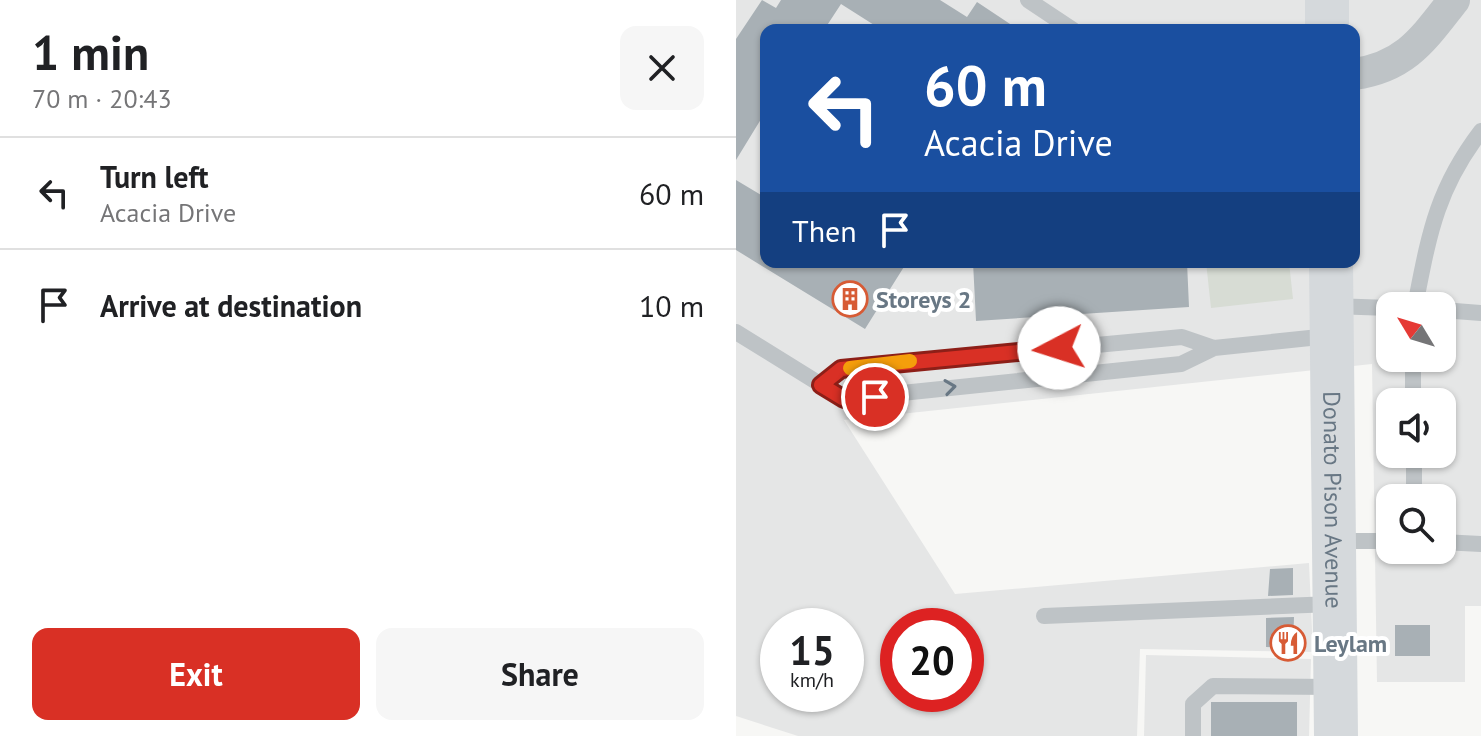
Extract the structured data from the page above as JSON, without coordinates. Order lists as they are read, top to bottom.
{
  "streets": {
    "main road": ["Donato Pison Avenue"]
  },
  "places": {
    "building": ["Storeys 2"],
    "restaurant": ["Leylam"]
  },
  "north": "top left",
  "page": {
    "heading": ["1 min", "70 m · 20:43"],
    "turn": ["60 m", "Acacia Drive"],
    "list": [
      {
        "name": "Turn left",
        "note": "Acacia Drive",
        "value": "60 m"
      },
      {
        "name": "Arrive at destination",
        "value": "10 m"
      }
    ],
    "then": "Then",
    "speed": "15 km/h",
    "limit": "20",
    "buttons": ["Exit", "Share"]
  }
}
